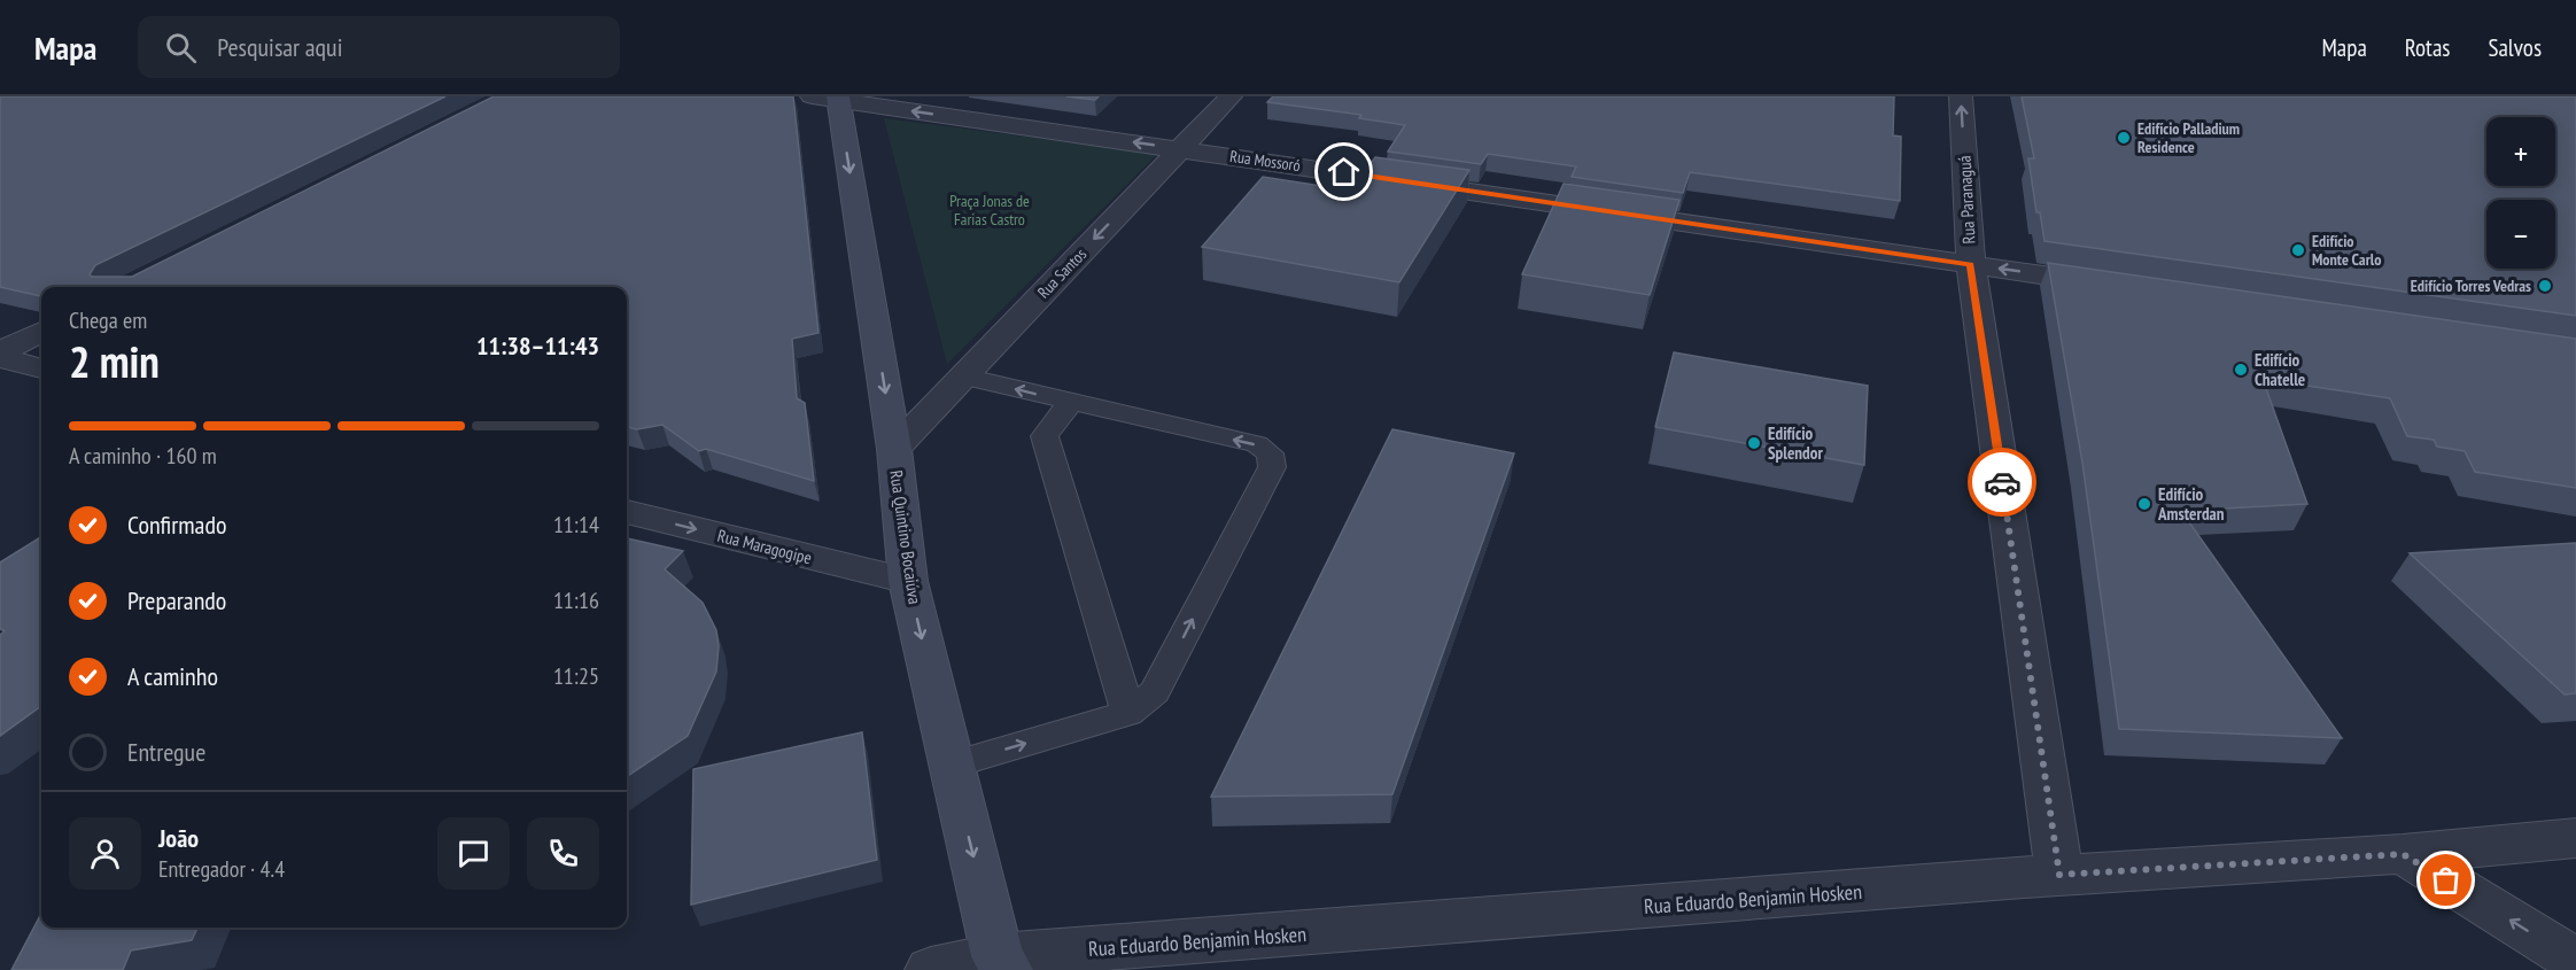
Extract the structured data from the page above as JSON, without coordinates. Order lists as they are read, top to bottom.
{
  "streets": {
    "street": [
      "Rua Mossoró",
      "Rua Paranaguá",
      "Rua Santos",
      "Rua Quintino Bocaiúva",
      "Rua Maragogipe",
      "Rua Eduardo Benjamin Hosken"
    ]
  },
  "crossings": [
    ["Rua Mossoró", "Rua Paranaguá"],
    ["Rua Mossoró", "Rua Santos"],
    ["Rua Mossoró", "Rua Quintino Bocaiúva"],
    ["Rua Paranaguá", "Rua Eduardo Benjamin Hosken"],
    ["Rua Santos", "Rua Quintino Bocaiúva"],
    ["Rua Quintino Bocaiúva", "Rua Maragogipe"],
    ["Rua Quintino Bocaiúva", "Rua Eduardo Benjamin Hosken"]
  ],
  "one_way": [
    "Rua Mossoró",
    "Rua Santos",
    "Rua Quintino Bocaiúva",
    "Rua Maragogipe"
  ],
  "parks": ["Praça Jonas de Farias Castro"],
  "places": [
    "Edifício Palladium Residence",
    "Edifício Monte Carlo",
    "Edifício Torres Vedras",
    "Edifício Chatelle",
    "Edifício Splendor",
    "Edifício Amsterdan"
  ],
  "page": {
    "header": "Mapa",
    "search": "Pesquisar aqui",
    "nav": ["Mapa", "Rotas", "Salvos"],
    "map_buttons": ["+", "−"],
    "heading": ["2 min", "Chega em", "11:38–11:43"],
    "panel": ["João", "Entregador · 4.4"],
    "bar": "A caminho · 160 m",
    "list": [
      ["Confirmado", "11:14"],
      ["Preparando", "11:16"],
      ["A caminho", "11:25"],
      "Entregue"
    ]
  }
}
